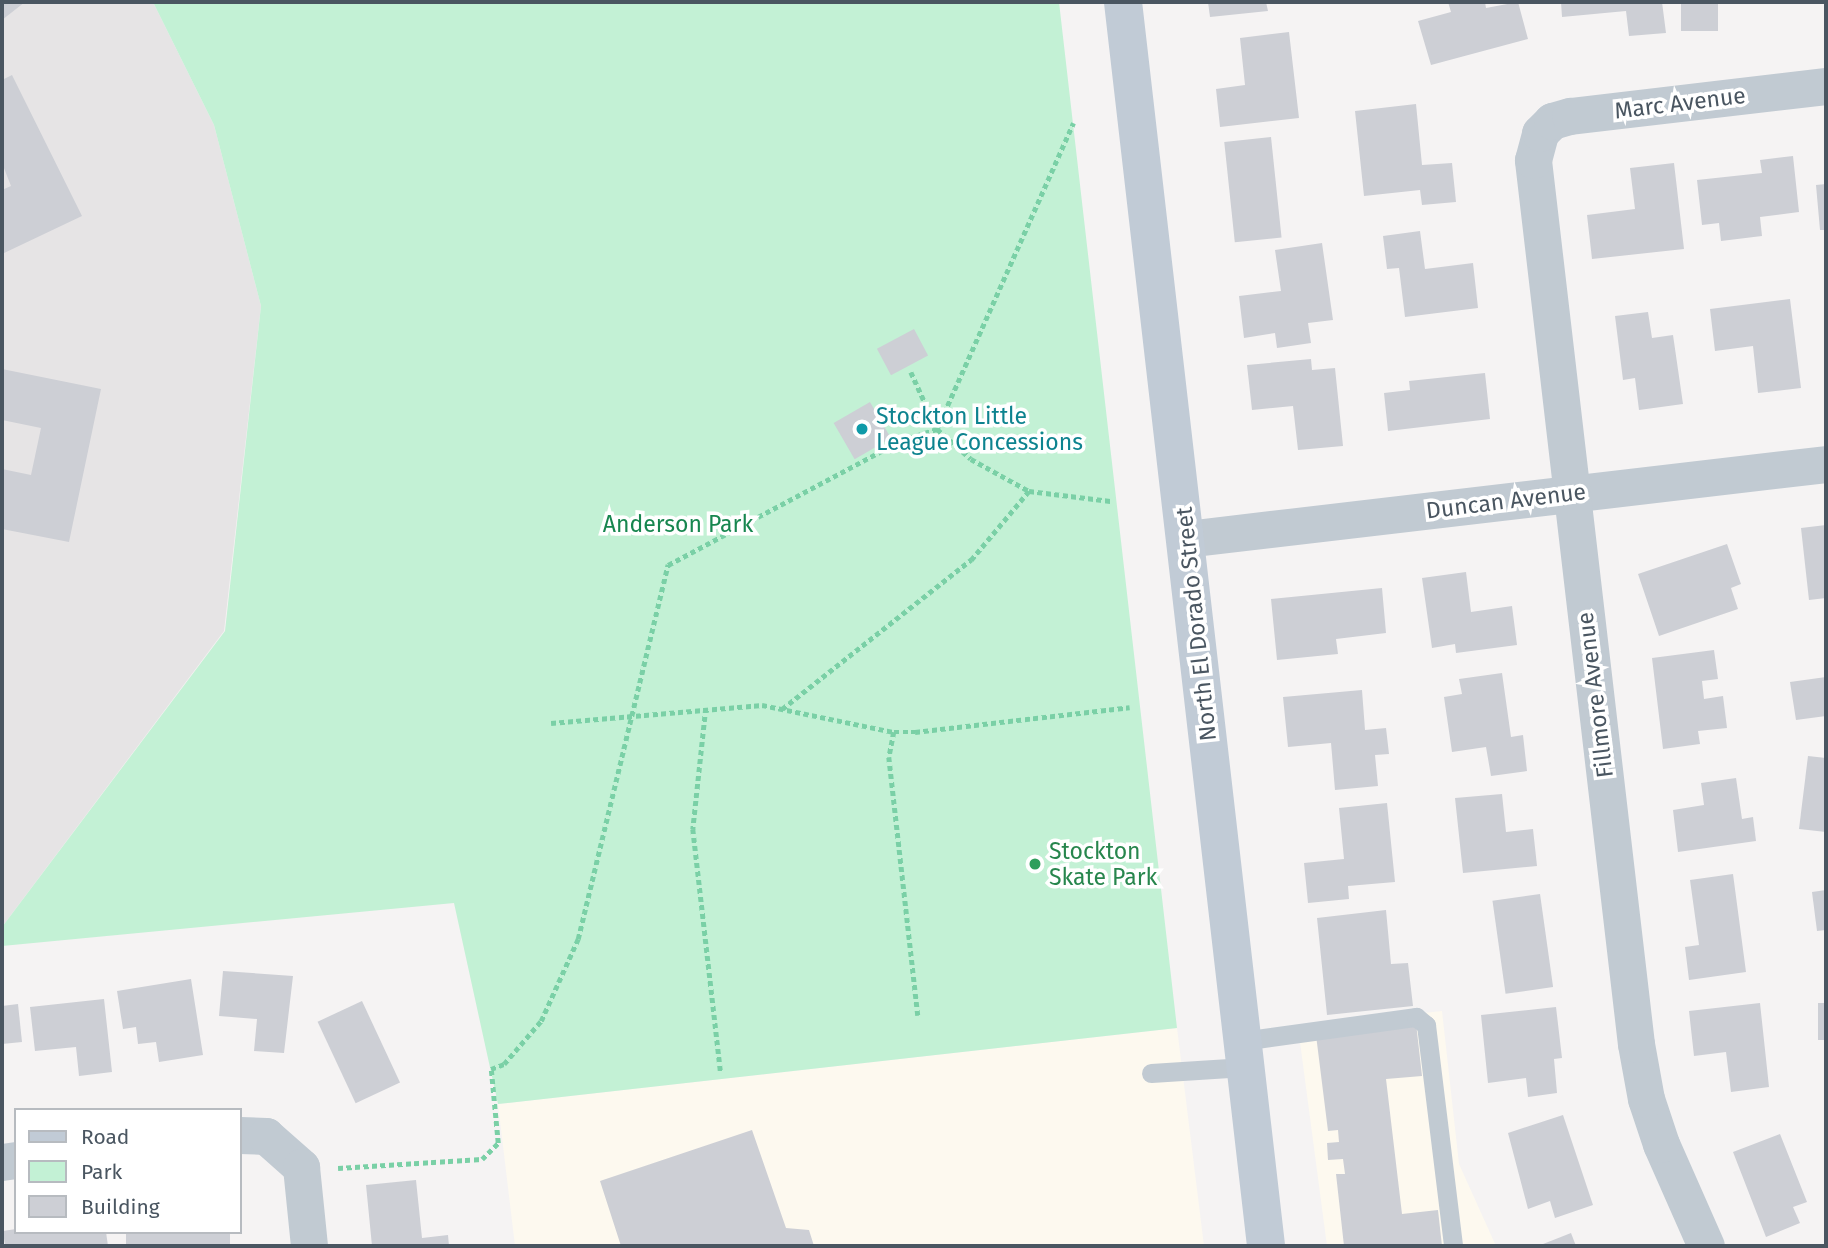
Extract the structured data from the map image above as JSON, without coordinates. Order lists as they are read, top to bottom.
{
  "streets": {
    "main road": ["North El Dorado Street"],
    "street": ["Marc Avenue", "Duncan Avenue", "Fillmore Avenue"]
  },
  "crossings": [
    ["Marc Avenue", "Fillmore Avenue"],
    ["Duncan Avenue", "North El Dorado Street"],
    ["Duncan Avenue", "Fillmore Avenue"]
  ],
  "parks": ["Anderson Park"],
  "places": ["Stockton Little League Concessions", "Stockton Skate Park"],
  "legend": ["Road", "Park", "Building"]
}
